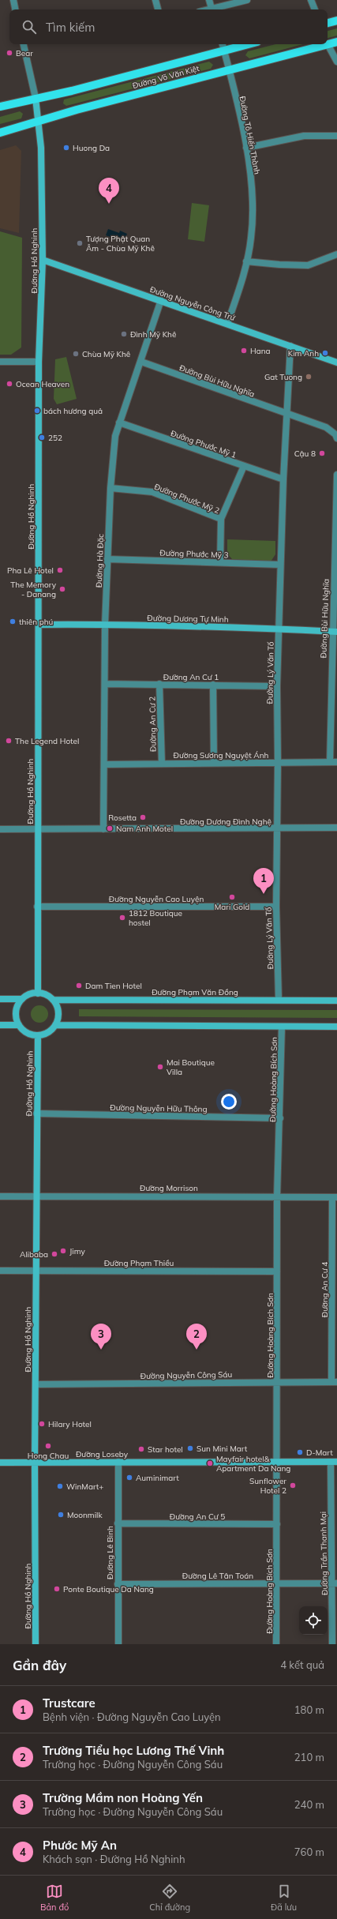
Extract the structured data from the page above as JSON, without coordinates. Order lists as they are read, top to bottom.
{
  "streets": {
    "main road": ["Đường Võ Văn Kiệt"],
    "street": [
      "Đường Tô Hiến Thành",
      "Đường Hồ Nghinh",
      "Đường Nguyễn Công Trứ",
      "Đường Bùi Hữu Nghĩa",
      "Đường Phước Mỹ 1",
      "Đường Phước Mỹ 2",
      "Đường Phước Mỹ 3",
      "Đường Hà Đặc",
      "Đường Dương Tự Minh",
      "Đường Lý Văn Tố",
      "Đường An Cư 1",
      "Đường An Cư 2",
      "Đường Sương Nguyệt Ánh",
      "Đường Dương Đình Nghệ",
      "Đường Nguyễn Cao Luyện",
      "Đường Phạm Văn Đồng",
      "Đường Hoàng Bích Sơn",
      "Đường Nguyễn Hữu Thông",
      "Đường Morrison",
      "Đường Phạm Thiều",
      "Đường An Cư 4",
      "Đường Nguyễn Công Sáu",
      "Đường Loseby",
      "Đường An Cư 5",
      "Đường Lê Binh",
      "Đường Trần Thanh Mại",
      "Đường Lê Tân Toán"
    ]
  },
  "crossings": [
    ["Đường Võ Văn Kiệt", "Đường Tô Hiến Thành"],
    ["Đường Võ Văn Kiệt", "Đường Hồ Nghinh"],
    ["Đường Tô Hiến Thành", "Đường Nguyễn Công Trứ"],
    ["Đường Hồ Nghinh", "Đường Nguyễn Công Trứ"],
    ["Đường Hồ Nghinh", "Đường Dương Tự Minh"],
    ["Đường Hồ Nghinh", "Đường Dương Đình Nghệ"],
    ["Đường Hồ Nghinh", "Đường Nguyễn Cao Luyện"],
    ["Đường Hồ Nghinh", "Đường Phạm Văn Đồng"],
    ["Đường Hồ Nghinh", "Đường Nguyễn Hữu Thông"],
    ["Đường Hồ Nghinh", "Đường Morrison"],
    ["Đường Hồ Nghinh", "Đường Phạm Thiều"],
    ["Đường Hồ Nghinh", "Đường Nguyễn Công Sáu"],
    ["Đường Hồ Nghinh", "Đường Loseby"],
    ["Đường Nguyễn Công Trứ", "Đường Hà Đặc"],
    ["Đường Nguyễn Công Trứ", "Đường Lý Văn Tố"],
    ["Đường Bùi Hữu Nghĩa", "Đường Hà Đặc"],
    ["Đường Bùi Hữu Nghĩa", "Đường Dương Tự Minh"],
    ["Đường Bùi Hữu Nghĩa", "Đường Lý Văn Tố"],
    ["Đường Bùi Hữu Nghĩa", "Đường Sương Nguyệt Ánh"],
    ["Đường Phước Mỹ 1", "Đường Hà Đặc"],
    ["Đường Phước Mỹ 1", "Đường Lý Văn Tố"],
    ["Đường Phước Mỹ 2", "Đường Hà Đặc"],
    ["Đường Phước Mỹ 3", "Đường Hà Đặc"],
    ["Đường Phước Mỹ 3", "Đường Lý Văn Tố"],
    ["Đường Hà Đặc", "Đường Dương Tự Minh"],
    ["Đường Hà Đặc", "Đường An Cư 1"],
    ["Đường Hà Đặc", "Đường Sương Nguyệt Ánh"],
    ["Đường Hà Đặc", "Đường Dương Đình Nghệ"],
    ["Đường Dương Tự Minh", "Đường Lý Văn Tố"],
    ["Đường Lý Văn Tố", "Đường An Cư 1"],
    ["Đường Lý Văn Tố", "Đường Sương Nguyệt Ánh"],
    ["Đường Lý Văn Tố", "Đường Dương Đình Nghệ"],
    ["Đường Lý Văn Tố", "Đường Nguyễn Cao Luyện"],
    ["Đường Lý Văn Tố", "Đường Phạm Văn Đồng"],
    ["Đường An Cư 1", "Đường An Cư 2"],
    ["Đường An Cư 2", "Đường Sương Nguyệt Ánh"],
    ["Đường Hoàng Bích Sơn", "Đường Nguyễn Hữu Thông"],
    ["Đường Hoàng Bích Sơn", "Đường Morrison"],
    ["Đường Hoàng Bích Sơn", "Đường Phạm Thiều"],
    ["Đường Hoàng Bích Sơn", "Đường Nguyễn Công Sáu"],
    ["Đường Hoàng Bích Sơn", "Đường Loseby"],
    ["Đường Hoàng Bích Sơn", "Đường An Cư 5"],
    ["Đường Hoàng Bích Sơn", "Đường Lê Tân Toán"],
    ["Đường Morrison", "Đường An Cư 4"],
    ["Đường An Cư 4", "Đường Nguyễn Công Sáu"],
    ["Đường Loseby", "Đường Lê Binh"],
    ["Đường Loseby", "Đường Trần Thanh Mại"],
    ["Đường An Cư 5", "Đường Lê Binh"],
    ["Đường Lê Binh", "Đường Lê Tân Toán"],
    ["Đường Trần Thanh Mại", "Đường Lê Tân Toán"]
  ],
  "places": [
    "Bear",
    "Huong Da",
    "Tượng Phật Quan Âm - Chùa Mỹ Khê",
    "Đình Mỹ Khê",
    "Hana",
    "Kim Anh",
    "Chùa Mỹ Khê",
    "Gat Tuong",
    "Ocean Heaven",
    "bách hương quả",
    "252",
    "Cậu 8",
    "Pha Lê Hotel",
    "The Memory - Danang",
    "thiên phú",
    "The Legend Hotel",
    "Rosetta",
    "Nam Anh Motel",
    "Mari Gold",
    "1812 Boutique hostel",
    "Dam Tien Hotel",
    "Mai Boutique Villa",
    "Jimy",
    "Alibaba",
    "Hilary Hotel",
    "Hong Chau",
    "Sun Mini Mart",
    "Star hotel",
    "D-Mart",
    "Mayfair hotel& Apartment Da Nang",
    "Auminimart",
    "Sunflower Hotel 2",
    "WinMart+",
    "Moonmilk",
    "Ponte Boutique Da Nang"
  ],
  "page": {
    "search": "Tìm kiếm",
    "pins": [
      "4",
      "1",
      "2",
      "3"
    ],
    "heading": ["Gần đây", "4 kết quả"],
    "list": [
      {
        "mark": "1",
        "name": "Trustcare",
        "note": "Bệnh viện · Đường Nguyễn Cao Luyện",
        "value": "180 m"
      },
      {
        "mark": "2",
        "name": "Trường Tiểu học Lương Thế Vinh",
        "note": "Trường học · Đường Nguyễn Công Sáu",
        "value": "210 m"
      },
      {
        "mark": "3",
        "name": "Trường Mầm non Hoàng Yến",
        "note": "Trường học · Đường Nguyễn Công Sáu",
        "value": "240 m"
      },
      {
        "mark": "4",
        "name": "Phước Mỹ An",
        "note": "Khách sạn · Đường Hồ Nghinh",
        "value": "760 m"
      }
    ],
    "nav": ["Bản đồ", "Chỉ đường", "Đã lưu"]
  }
}
